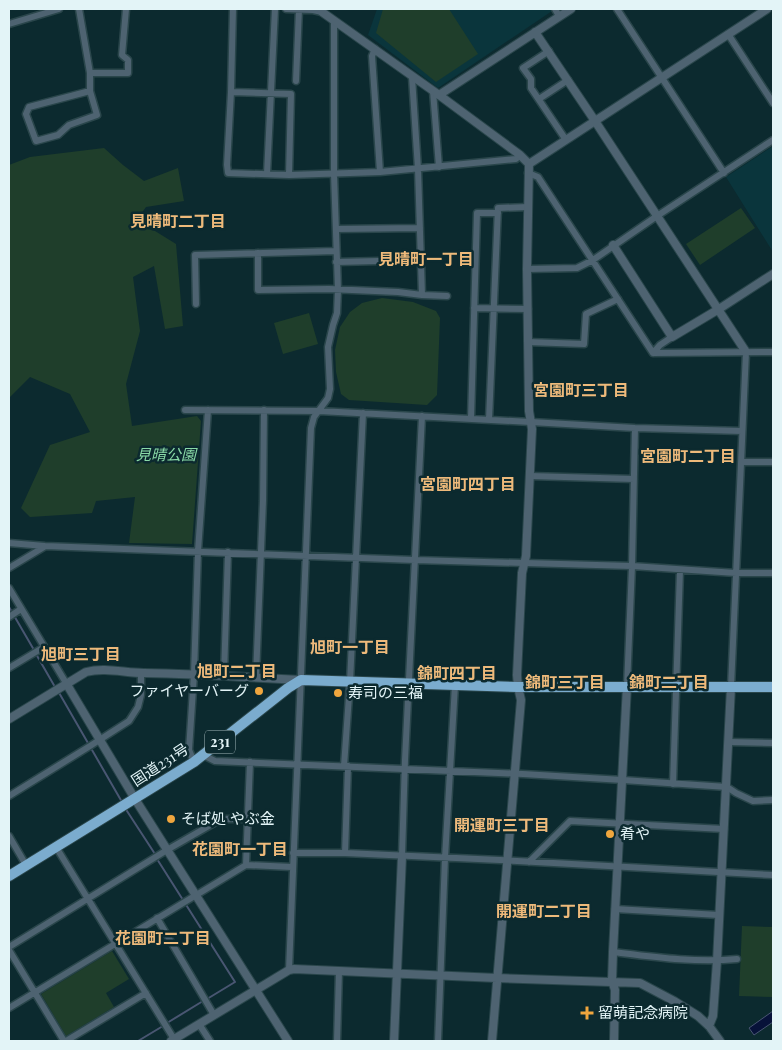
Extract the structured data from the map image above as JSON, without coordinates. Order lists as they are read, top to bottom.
{
  "streets": {
    "highway": ["231", "国道231号"]
  },
  "districts": [
    "見晴町二丁目",
    "見晴町一丁目",
    "宮園町三丁目",
    "宮園町二丁目",
    "宮園町四丁目",
    "旭町一丁目",
    "旭町三丁目",
    "旭町二丁目",
    "錦町四丁目",
    "錦町三丁目",
    "錦町二丁目",
    "開運町三丁目",
    "花園町一丁目",
    "開運町二丁目",
    "花園町二丁目"
  ],
  "parks": ["見晴公園"],
  "places": {
    "other": [
      "ファイヤーバーグ",
      "寿司の三福",
      "そば処 やぶ金",
      "肴や"
    ],
    "health": ["留萌記念病院"]
  }
}
